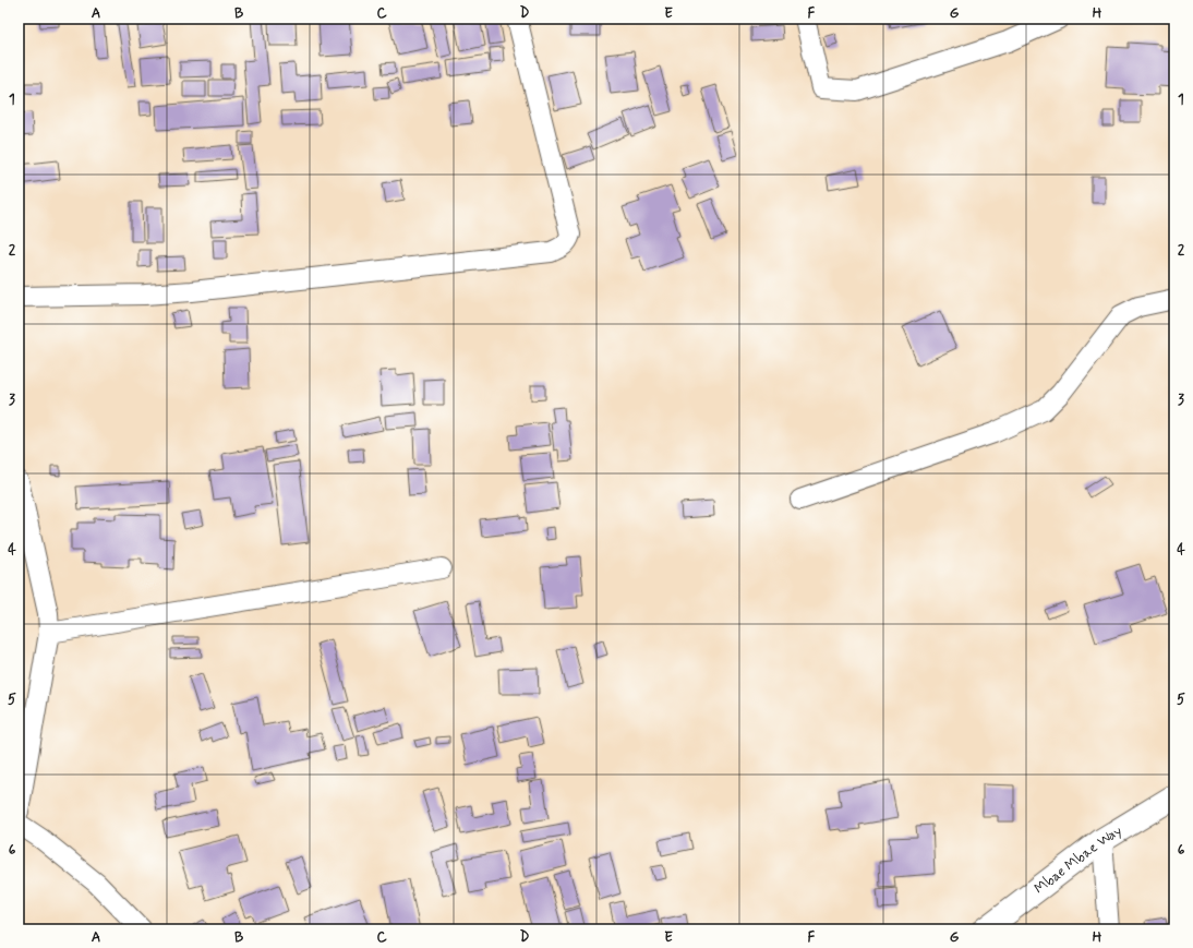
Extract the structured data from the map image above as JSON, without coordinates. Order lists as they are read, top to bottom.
{
  "streets": {
    "street": ["Mbae Mbae Way"]
  },
  "grid": {
    "columns": [
      "A",
      "B",
      "C",
      "D",
      "E",
      "F",
      "G",
      "H"
    ],
    "rows": [
      "1",
      "2",
      "3",
      "4",
      "5",
      "6"
    ]
  }
}
